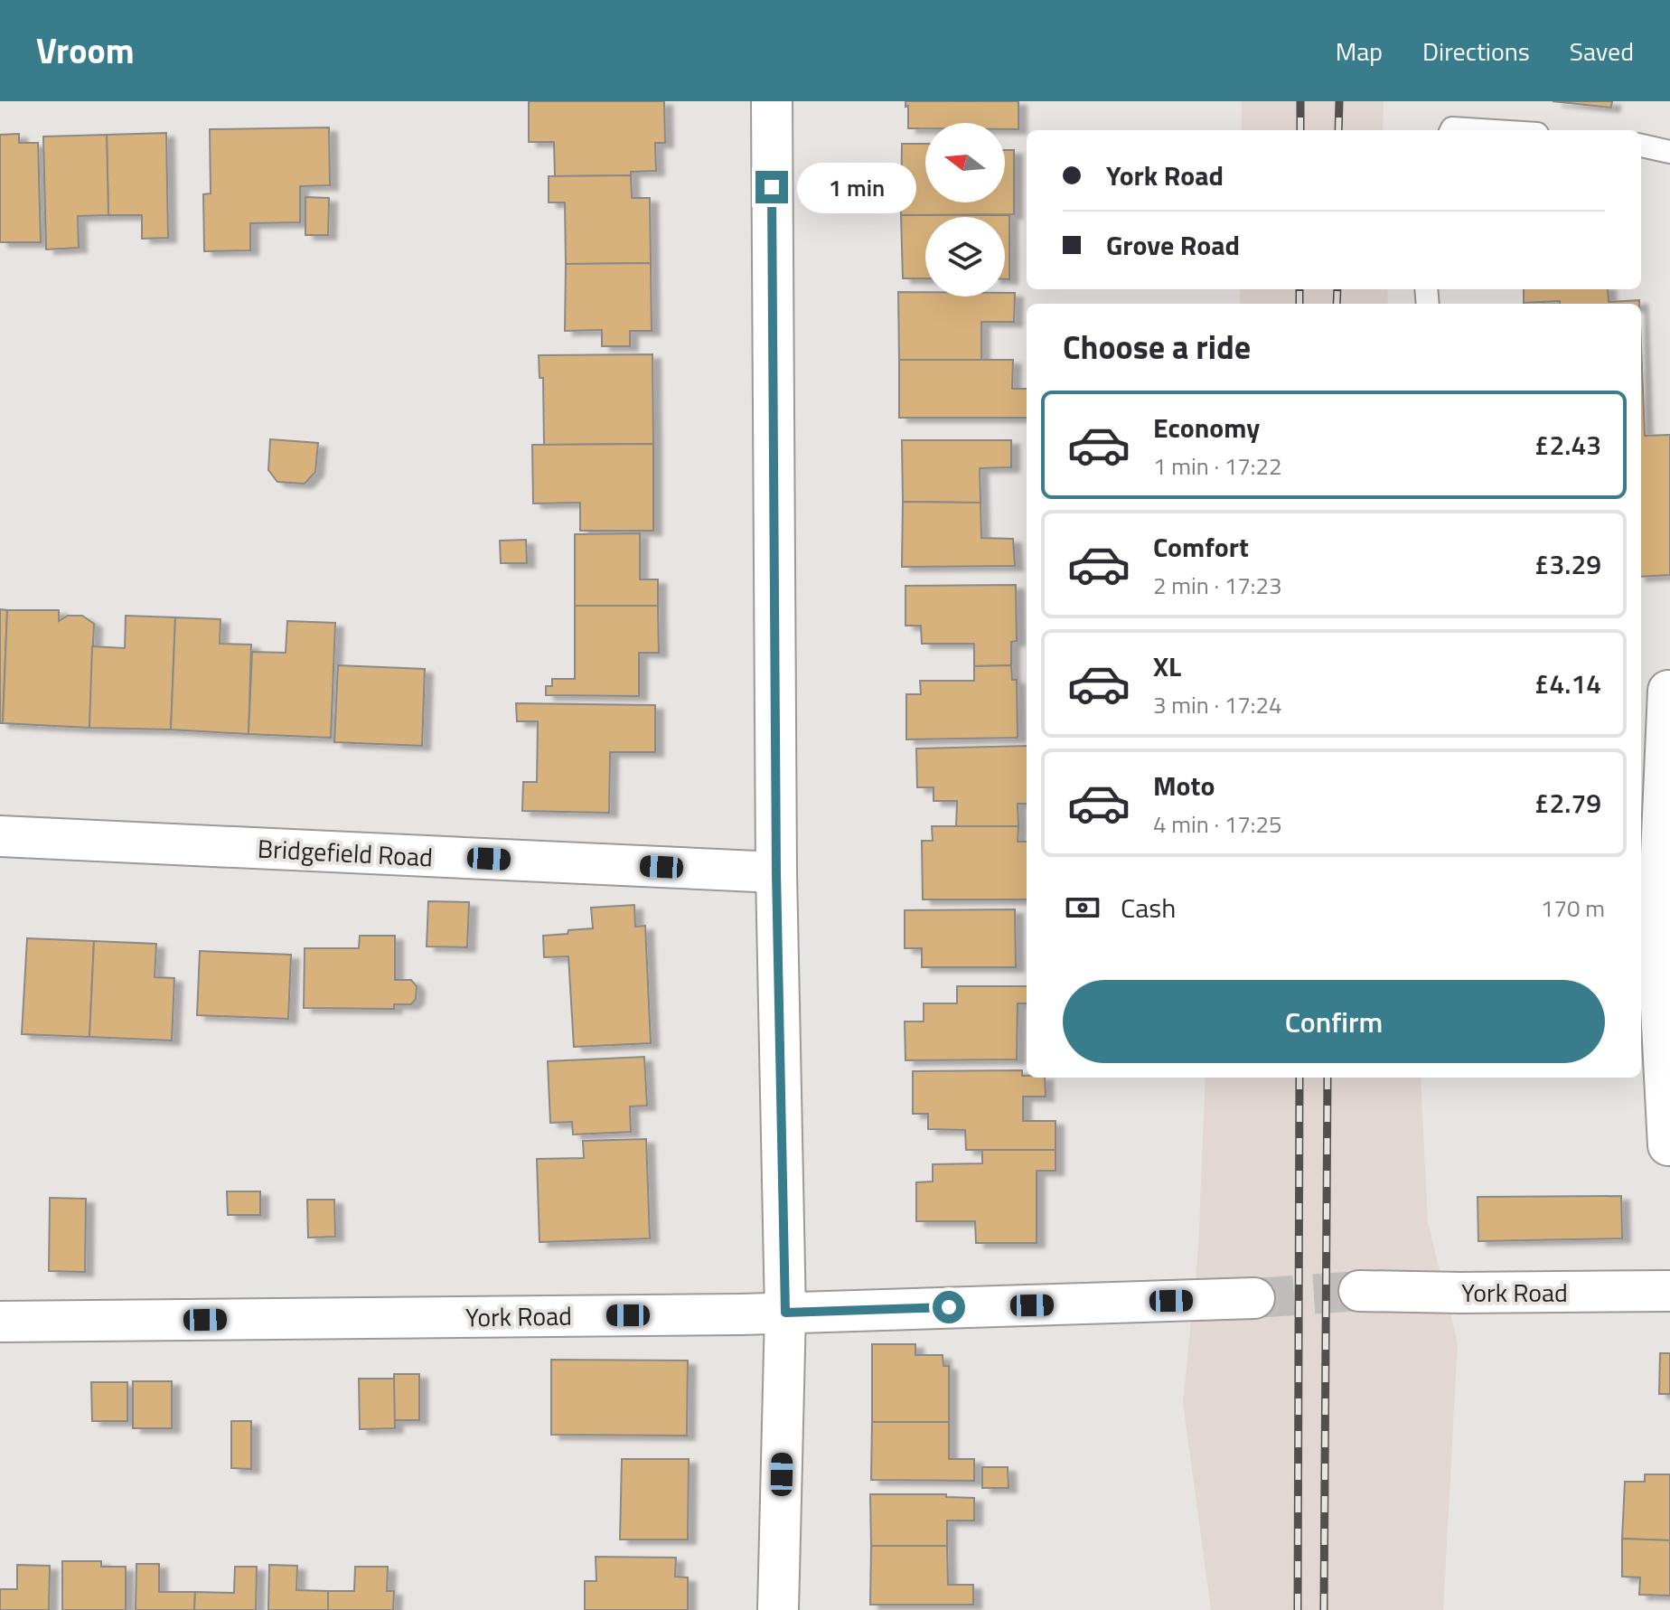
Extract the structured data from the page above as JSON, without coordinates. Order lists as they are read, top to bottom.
{
  "streets": {
    "street": ["Bridgefield Road", "York Road"]
  },
  "north": "left",
  "page": {
    "header": "Vroom",
    "nav": ["Map", "Directions", "Saved"],
    "banner": ["York Road", "Grove Road"],
    "bubble": "1 min",
    "heading": "Choose a ride",
    "list": [
      {
        "name": "Economy",
        "note": "1 min · 17:22",
        "value": "£2.43"
      },
      {
        "name": "Comfort",
        "note": "2 min · 17:23",
        "value": "£3.29"
      },
      {
        "name": "XL",
        "note": "3 min · 17:24",
        "value": "£4.14"
      },
      {
        "name": "Moto",
        "note": "4 min · 17:25",
        "value": "£2.79"
      }
    ],
    "pay": ["Cash", "170 m"],
    "buttons": "Confirm"
  }
}
